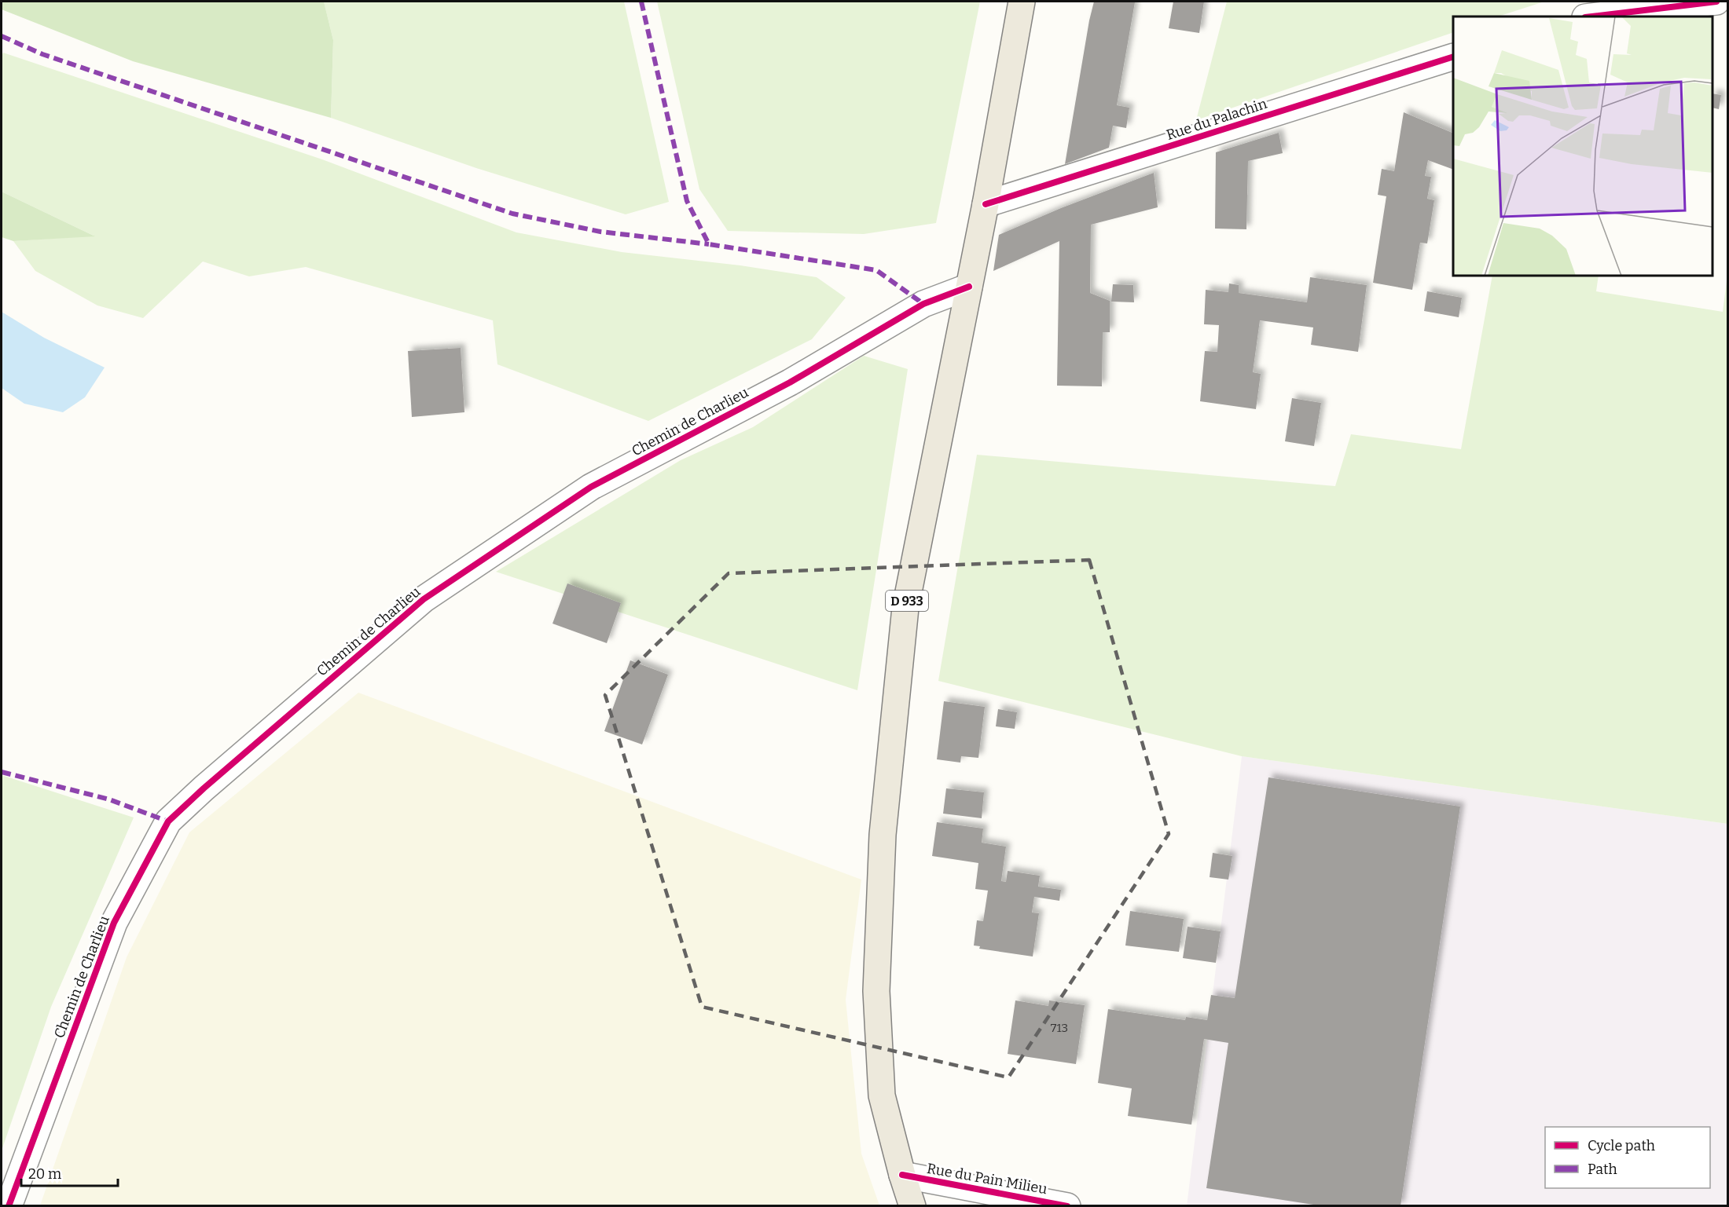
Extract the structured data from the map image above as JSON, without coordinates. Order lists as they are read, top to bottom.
{
  "streets": {
    "main road": ["D 933"],
    "street": ["Rue du Palachin", "Chemin de Charlieu", "Rue du Pain Milieu"]
  },
  "crossings": [
    ["Rue du Palachin", "D 933"],
    ["Chemin de Charlieu", "D 933"],
    ["D 933", "Rue du Pain Milieu"]
  ],
  "house_numbers": ["713"],
  "legend": ["Cycle path", "Path"],
  "scale_bar": "20 m"
}
